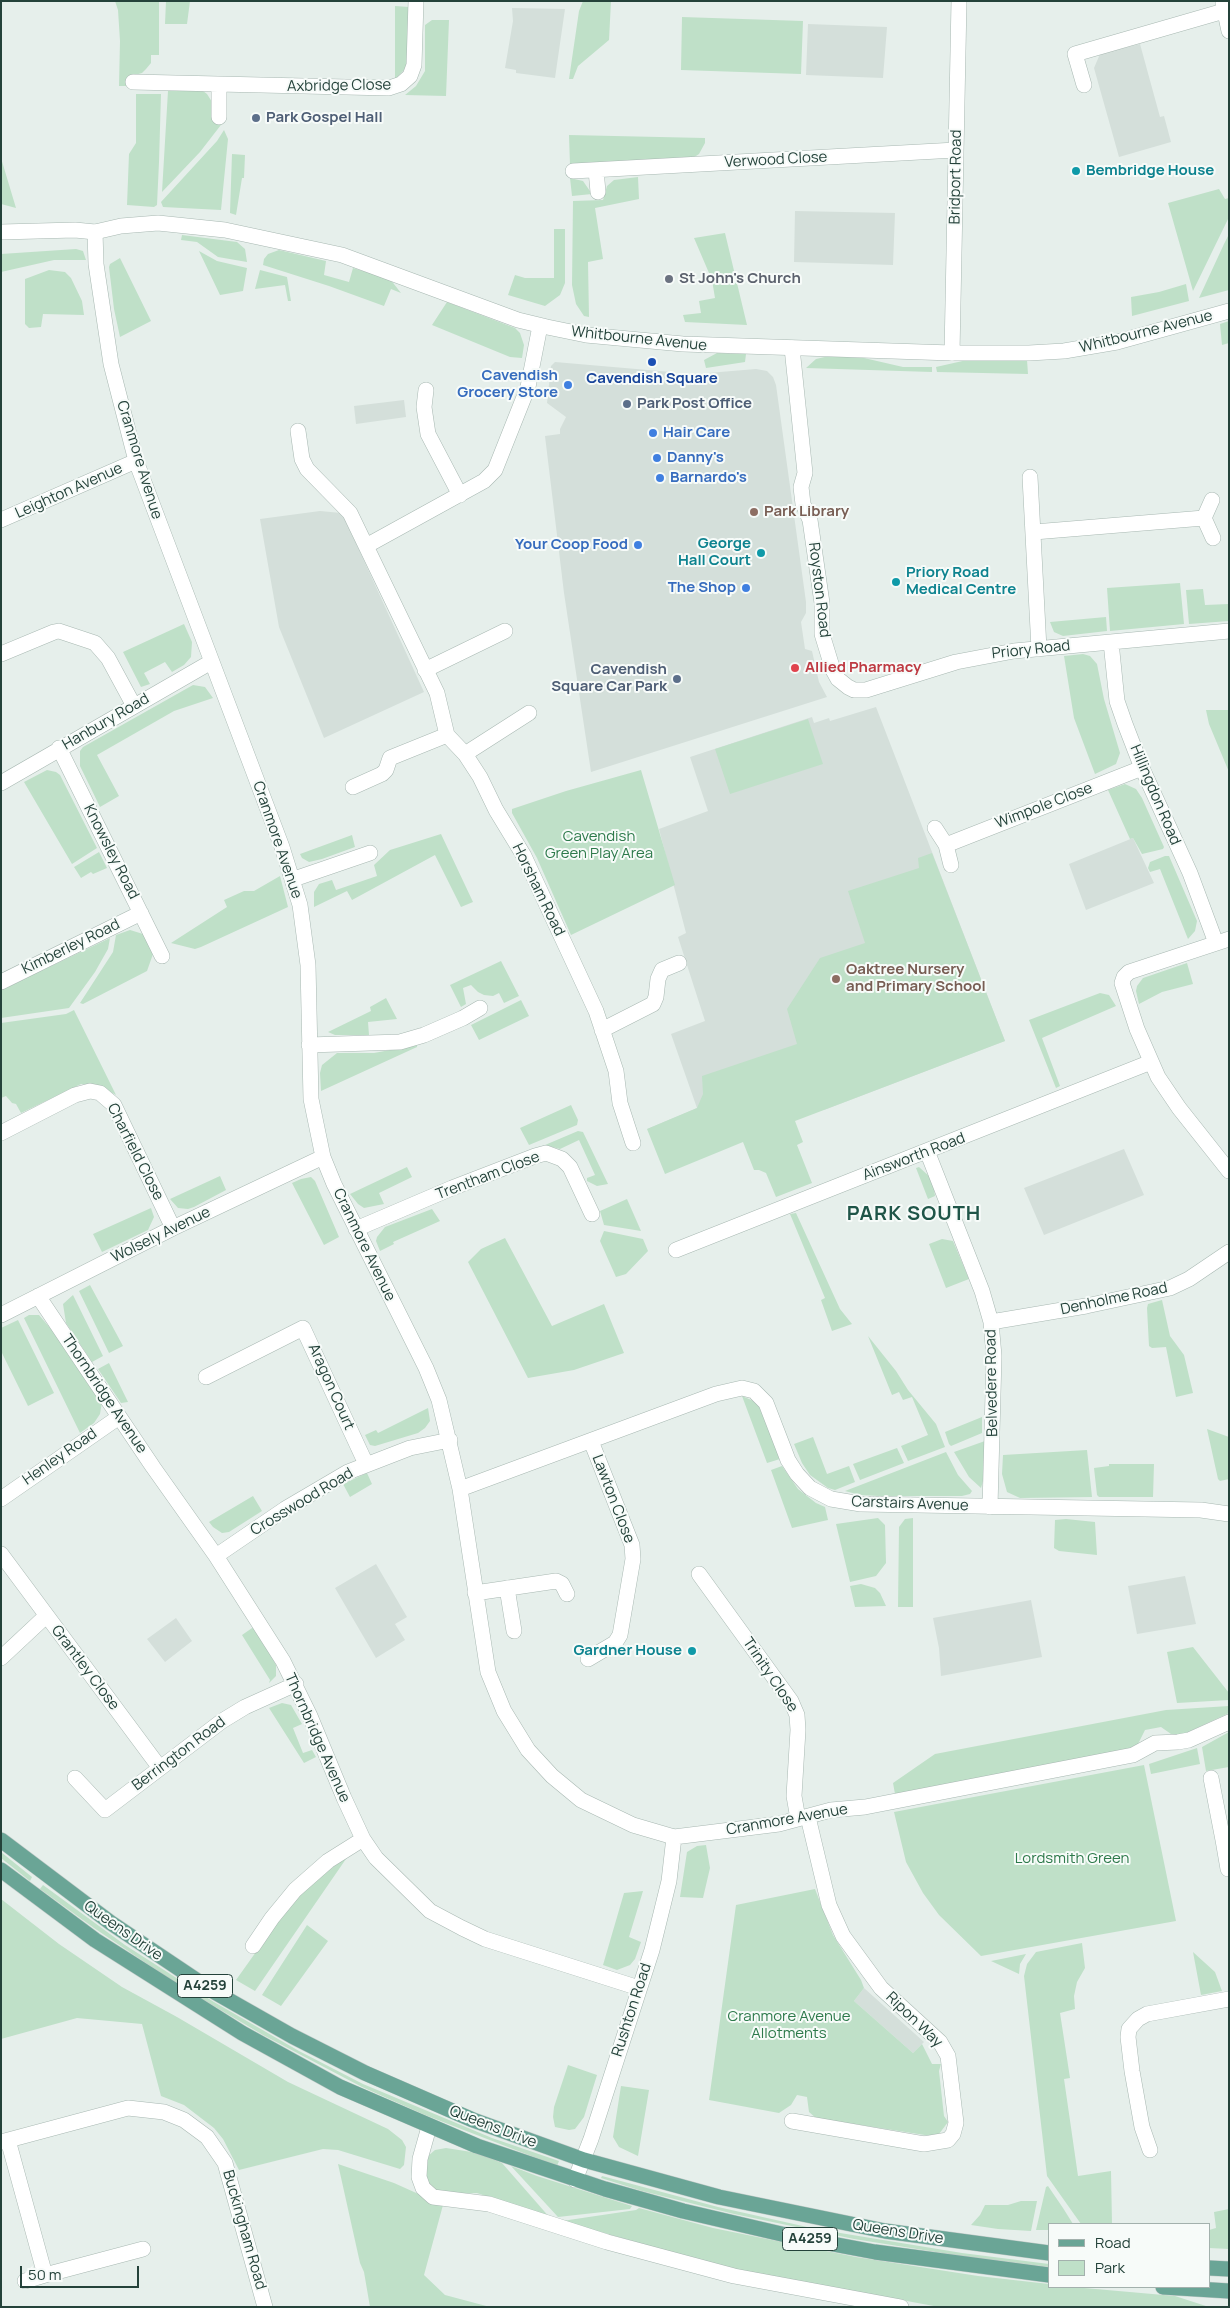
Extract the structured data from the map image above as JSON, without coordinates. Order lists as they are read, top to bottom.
{
  "streets": {
    "main road": ["Queens Drive", "A4259"],
    "street": [
      "Axbridge Close",
      "Verwood Close",
      "Bridport Road",
      "Whitbourne Avenue",
      "Cranmore Avenue",
      "Leighton Avenue",
      "Royston Road",
      "Priory Road",
      "Hanbury Road",
      "Hillingdon Road",
      "Wimpole Close",
      "Knowsley Road",
      "Horsham Road",
      "Kimberley Road",
      "Charfield Close",
      "Ainsworth Road",
      "Trentham Close",
      "Wolsely Avenue",
      "Denholme Road",
      "Belvedere Road",
      "Aragon Court",
      "Thornbridge Avenue",
      "Henley Road",
      "Lawton Close",
      "Crosswood Road",
      "Carstairs Avenue",
      "Grantley Close",
      "Trinity Close",
      "Berrington Road",
      "Rushton Road",
      "Ripon Way",
      "Buckingham Road"
    ]
  },
  "crossings": [
    ["Verwood Close", "Bridport Road"],
    ["Bridport Road", "Whitbourne Avenue"],
    ["Whitbourne Avenue", "Cranmore Avenue"],
    ["Whitbourne Avenue", "Royston Road"],
    ["Cranmore Avenue", "Leighton Avenue"],
    ["Cranmore Avenue", "Hanbury Road"],
    ["Cranmore Avenue", "Trentham Close"],
    ["Cranmore Avenue", "Wolsely Avenue"],
    ["Cranmore Avenue", "Crosswood Road"],
    ["Cranmore Avenue", "Carstairs Avenue"],
    ["Cranmore Avenue", "Trinity Close"],
    ["Cranmore Avenue", "Rushton Road"],
    ["Cranmore Avenue", "Ripon Way"],
    ["Royston Road", "Priory Road"],
    ["Priory Road", "Hillingdon Road"],
    ["Hanbury Road", "Knowsley Road"],
    ["Hillingdon Road", "Wimpole Close"],
    ["Knowsley Road", "Kimberley Road"],
    ["Charfield Close", "Wolsely Avenue"],
    ["Ainsworth Road", "Belvedere Road"],
    ["Wolsely Avenue", "Thornbridge Avenue"],
    ["Denholme Road", "Belvedere Road"],
    ["Belvedere Road", "Carstairs Avenue"],
    ["Aragon Court", "Crosswood Road"],
    ["Thornbridge Avenue", "Henley Road"],
    ["Thornbridge Avenue", "Crosswood Road"],
    ["Thornbridge Avenue", "Berrington Road"],
    ["Thornbridge Avenue", "Rushton Road"],
    ["Lawton Close", "Carstairs Avenue"],
    ["Grantley Close", "Berrington Road"],
    ["Trinity Close", "Ripon Way"],
    ["Queens Drive", "Rushton Road"]
  ],
  "districts": ["PARK SOUTH"],
  "parks": ["Cavendish Green Play Area", "Lordsmith Green", "Cranmore Avenue Allotments"],
  "places": [
    "Park Gospel Hall",
    "Bembridge House",
    "St John's Church",
    "Cavendish Square",
    "Cavendish Grocery Store",
    "Park Post Office",
    "Hair Care",
    "Danny's",
    "Barnardo's",
    "Park Library",
    "Your Coop Food",
    "George Hall Court",
    "Priory Road Medical Centre",
    "The Shop",
    "Allied Pharmacy",
    "Cavendish Square Car Park",
    "Oaktree Nursery and Primary School",
    "Gardner House"
  ],
  "legend": ["Road", "Park"],
  "scale_bar": "50 m"
}
